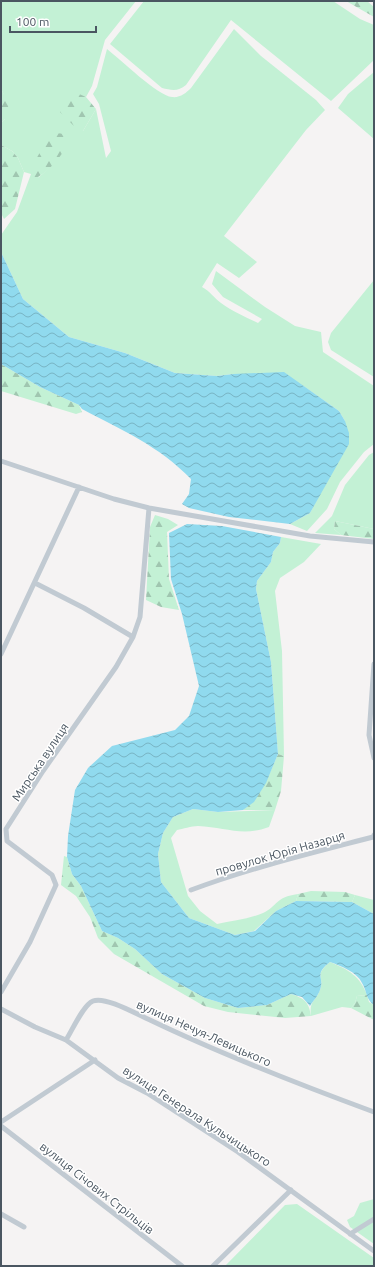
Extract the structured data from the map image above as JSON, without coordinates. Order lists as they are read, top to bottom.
{
  "streets": {
    "street": [
      "Мирська вулиця",
      "провулок Юрія Назарця",
      "вулиця Нечуя-Левицького",
      "вулиця Генерала Кульчицького",
      "вулиця Січових Стрільців"
    ]
  },
  "crossings": [
    ["вулиця Нечуя-Левицького", "вулиця Генерала Кульчицького"]
  ],
  "scale_bar": "100 m"
}
